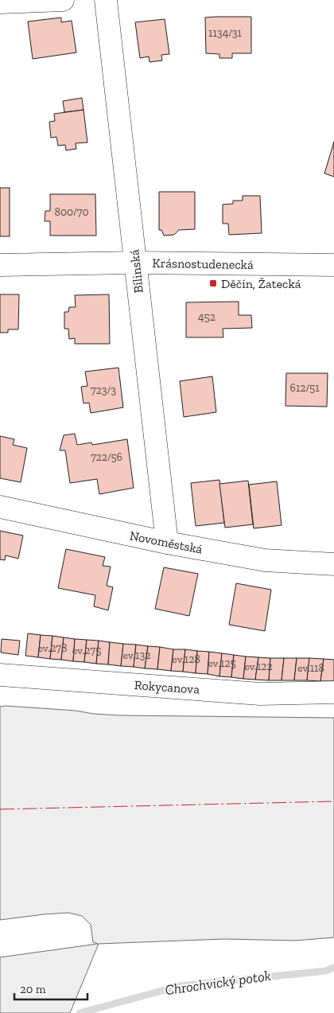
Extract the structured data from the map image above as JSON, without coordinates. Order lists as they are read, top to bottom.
{
  "streets": {
    "street": [
      "Krásnostudenecká",
      "Bílinská",
      "Novoměstská",
      "Rokycanova"
    ]
  },
  "crossings": [
    ["Krásnostudenecká", "Bílinská"],
    ["Bílinská", "Novoměstská"]
  ],
  "water": ["Chrochvický potok"],
  "places": {
    "transit": ["Děčín, Žatecká"]
  },
  "house_numbers": [
    "1134/31",
    "800/70",
    "452",
    "612/51",
    "723/3",
    "722/56",
    "ev.278",
    "ev.275",
    "ev.132",
    "ev.128",
    "ev.125",
    "ev.122",
    "ev.118"
  ],
  "scale_bar": "20 m"
}
